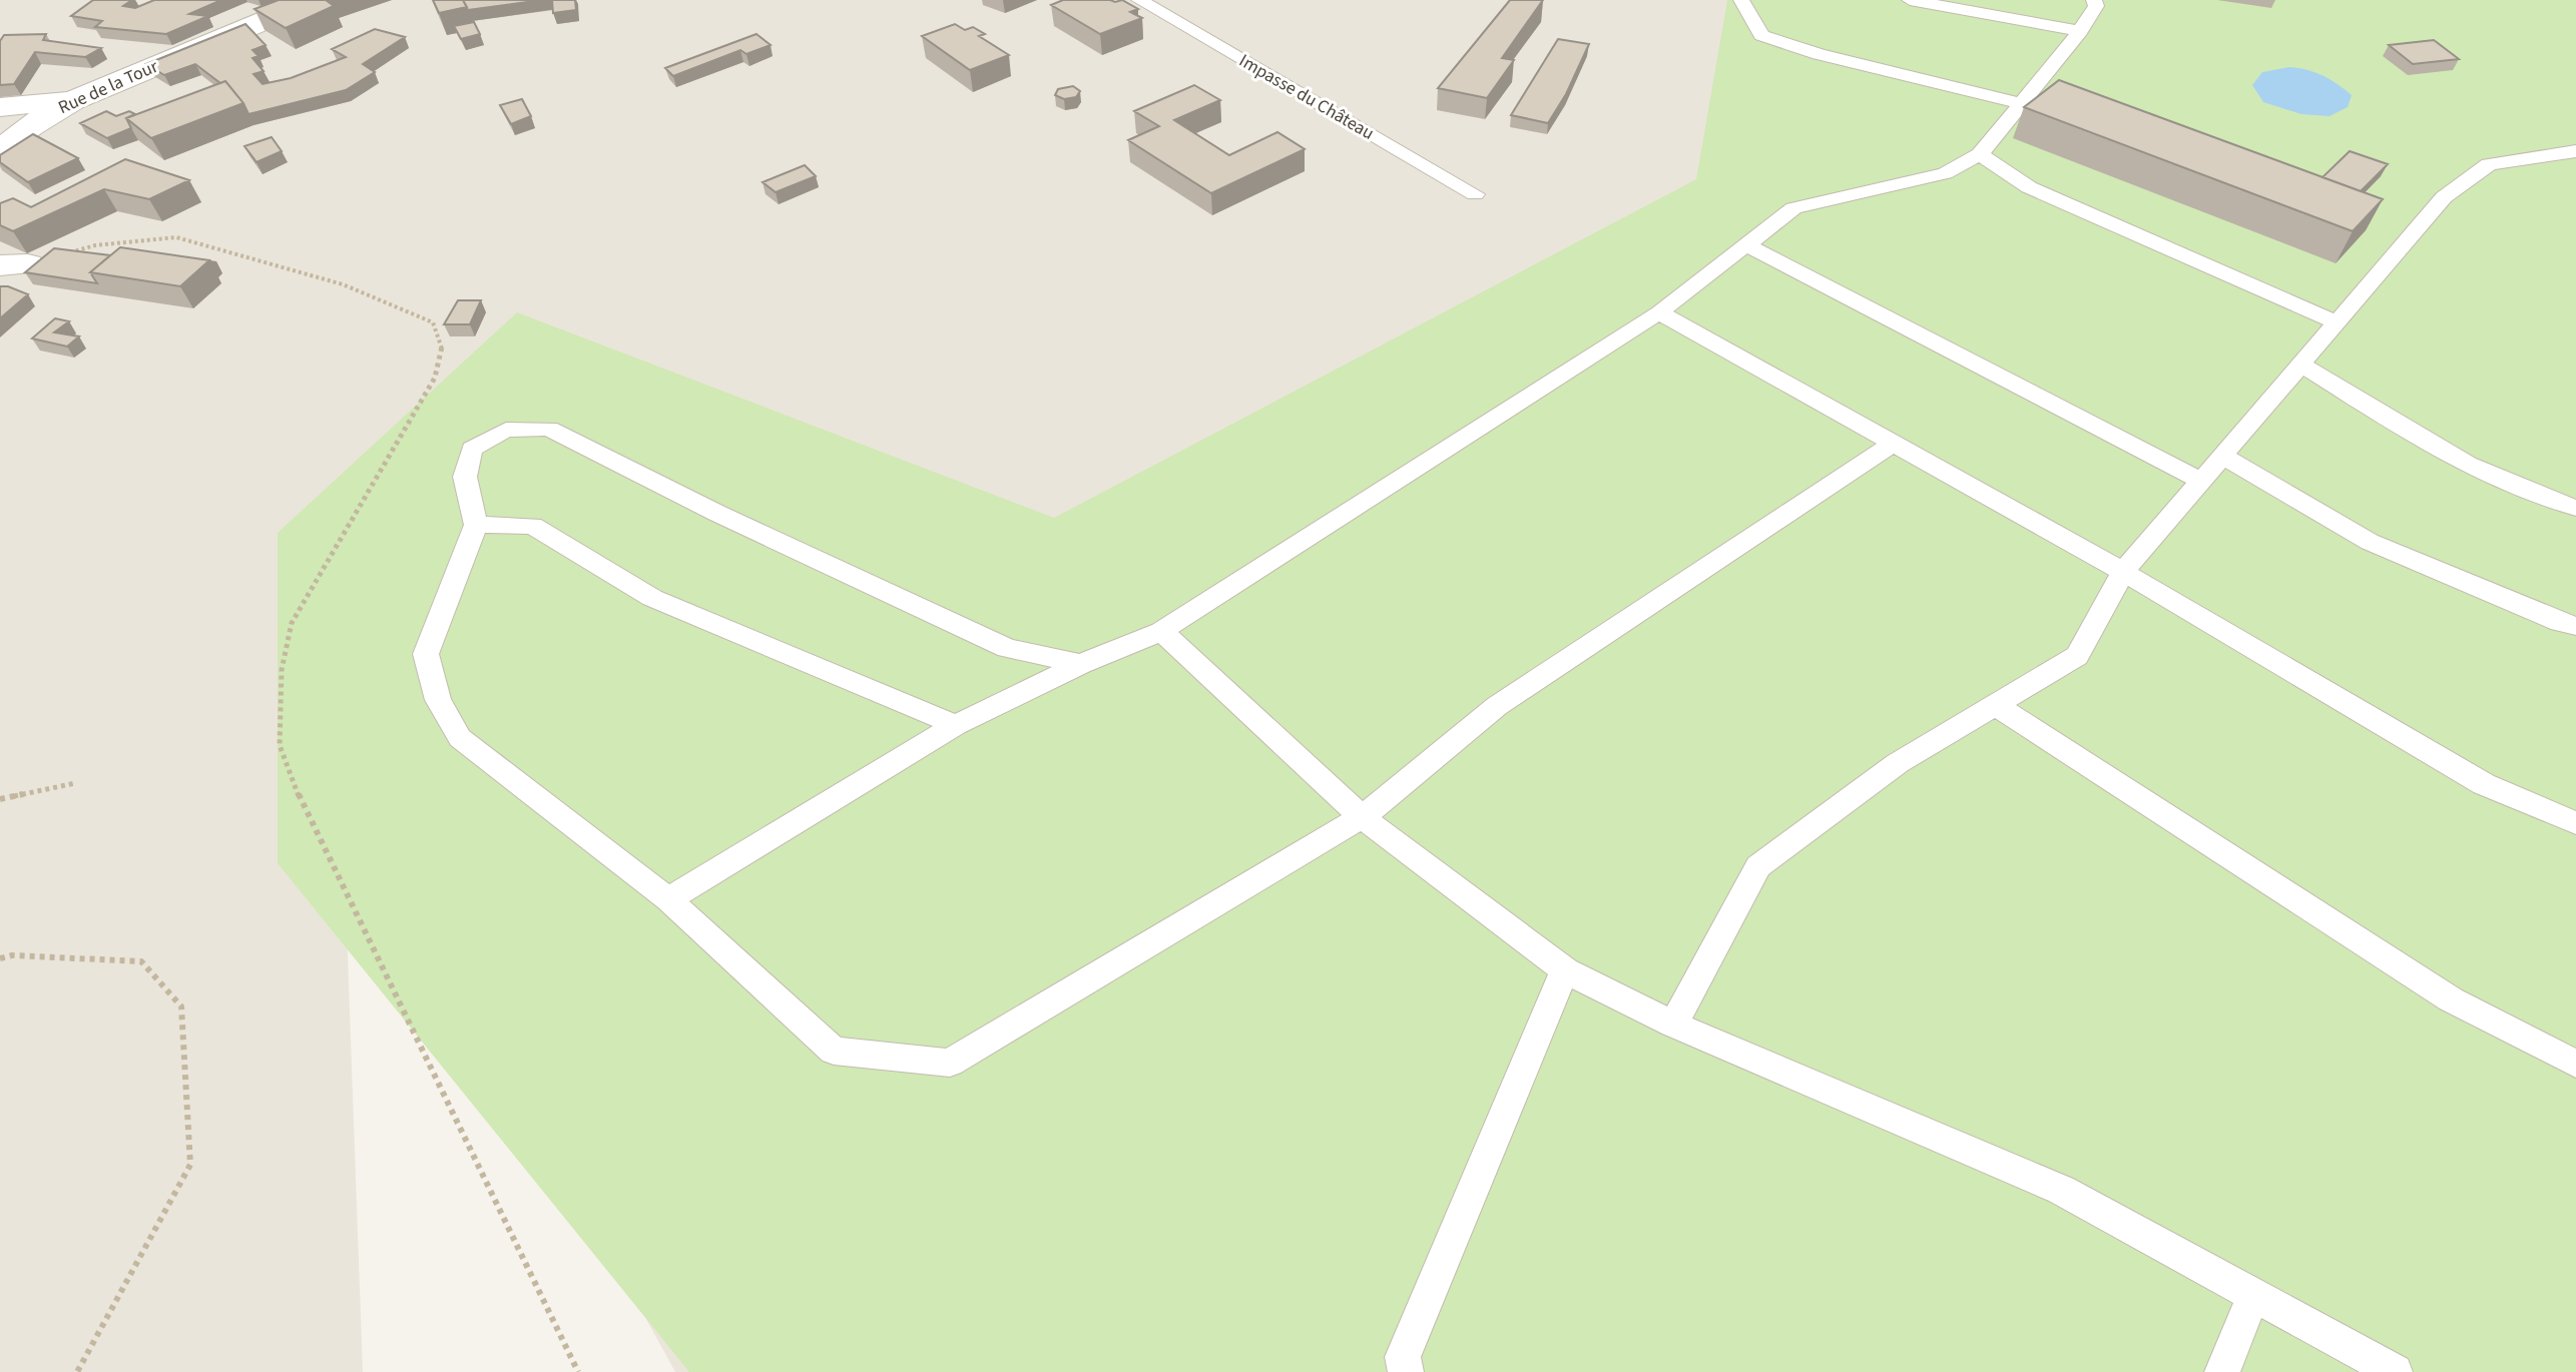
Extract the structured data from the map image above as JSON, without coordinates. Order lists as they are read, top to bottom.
{
  "streets": {
    "street": ["Rue de la Tour"],
    "lane": ["Impasse du Château"]
  }
}
